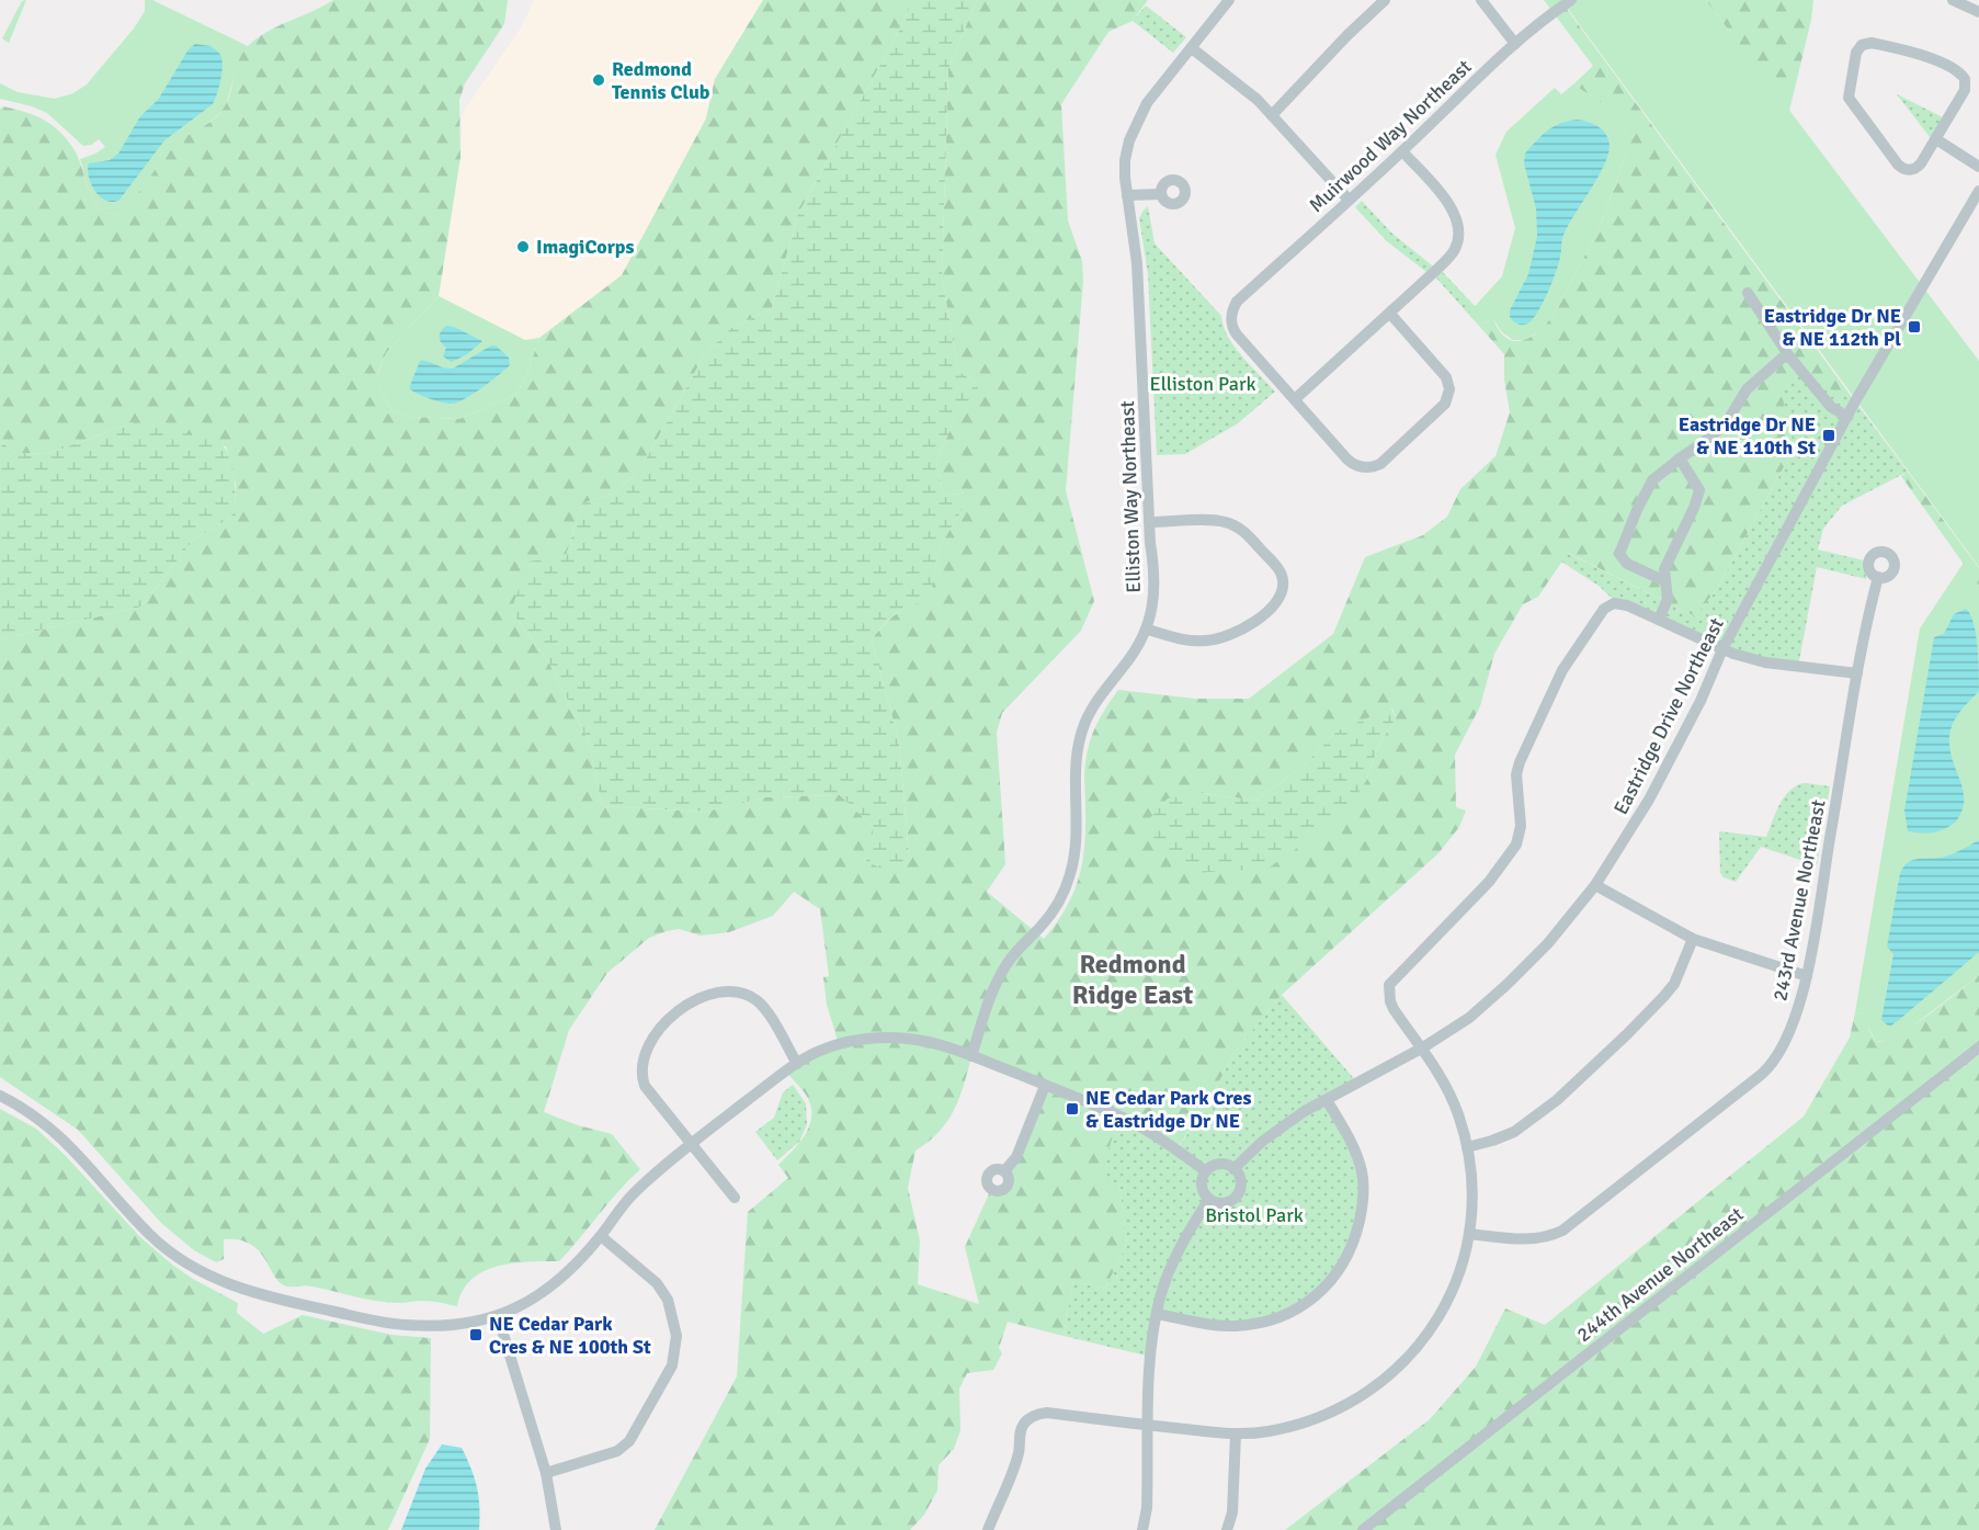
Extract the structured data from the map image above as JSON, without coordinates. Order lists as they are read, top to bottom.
{
  "streets": {
    "street": [
      "Muirwood Way Northeast",
      "Elliston Way Northeast",
      "Eastridge Drive Northeast",
      "243rd Avenue Northeast",
      "244th Avenue Northeast"
    ]
  },
  "districts": ["Redmond Ridge East"],
  "parks": ["Elliston Park", "Bristol Park"],
  "places": {
    "other": ["Redmond Tennis Club", "ImagiCorps"],
    "transit": [
      "Eastridge Dr NE & NE 112th Pl",
      "Eastridge Dr NE & NE 110th St",
      "NE Cedar Park Cres & Eastridge Dr NE",
      "NE Cedar Park Cres & NE 100th St"
    ]
  }
}
